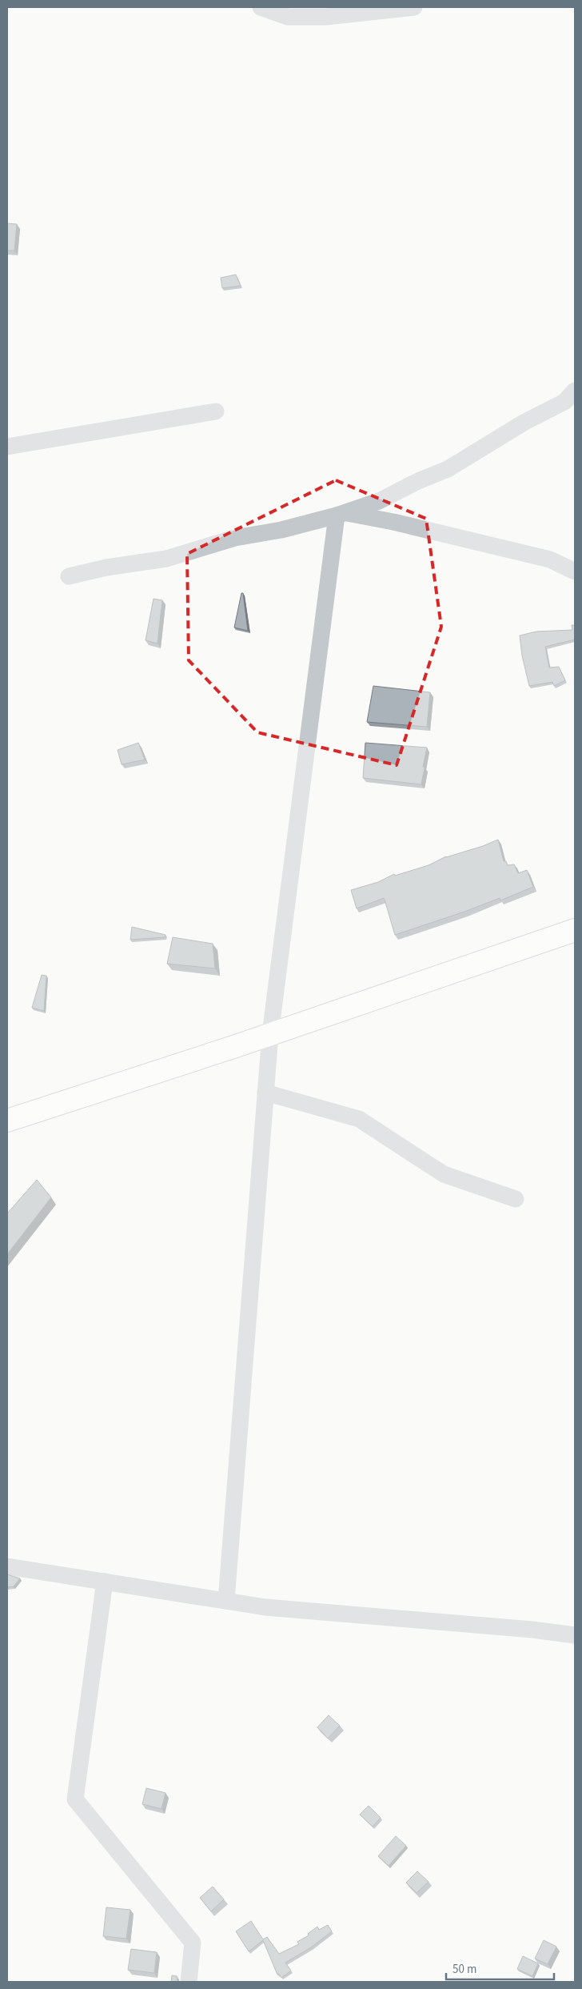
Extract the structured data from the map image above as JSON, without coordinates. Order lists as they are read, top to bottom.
{
  "scale_bar": "50 m"
}
